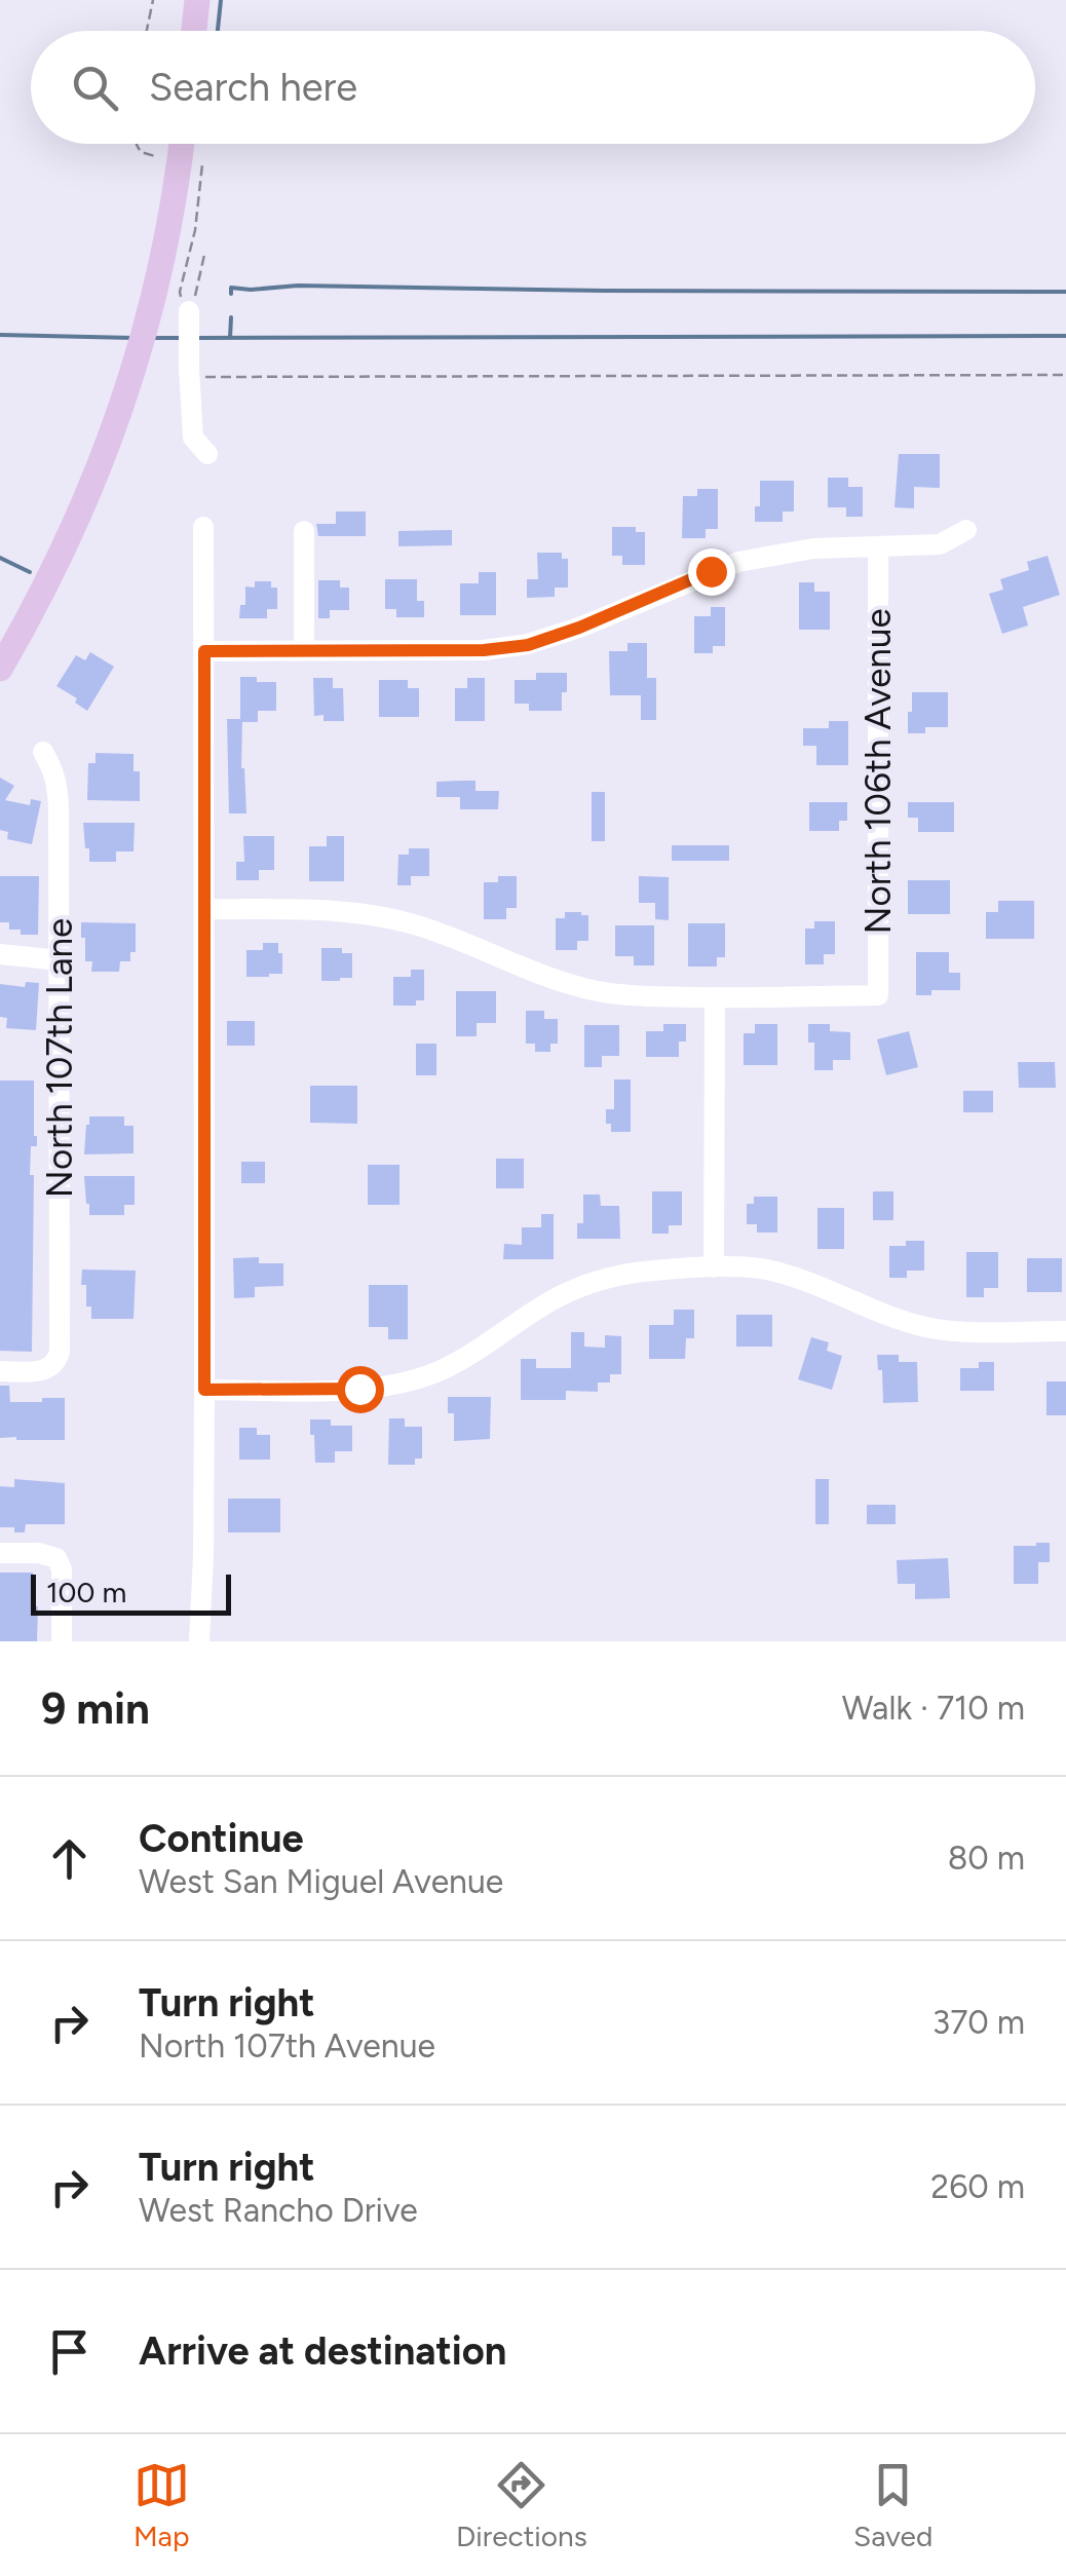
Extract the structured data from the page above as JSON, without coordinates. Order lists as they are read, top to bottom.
{
  "streets": {
    "street": ["North 106th Avenue", "North 107th Lane"]
  },
  "scale_bar": "100 m",
  "page": {
    "search": "Search here",
    "scale": "100 m",
    "heading": ["9 min", "Walk · 710 m"],
    "list": [
      ["Continue", "West San Miguel Avenue", "80 m"],
      ["Turn right", "North 107th Avenue", "370 m"],
      ["Turn right", "West Rancho Drive", "260 m"],
      "Arrive at destination"
    ],
    "nav": ["Map", "Directions", "Saved"]
  }
}
